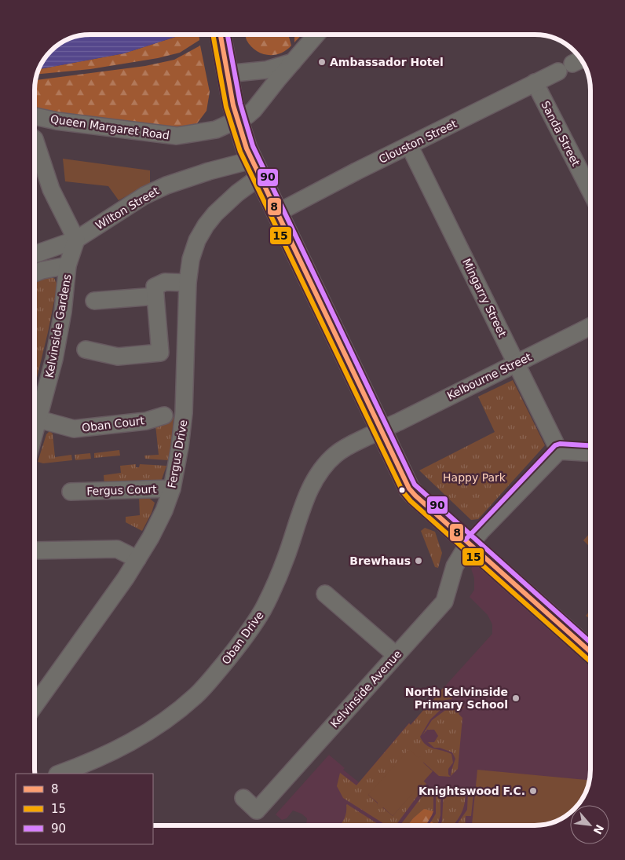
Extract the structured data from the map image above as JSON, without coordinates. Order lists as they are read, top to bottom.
{
  "streets": {
    "street": [
      "Queen Margaret Road",
      "Sanda Street",
      "Clouston Street",
      "Wilton Street",
      "Mingarry Street",
      "Kelvinside Gardens",
      "Kelbourne Street",
      "Oban Court",
      "Fergus Drive",
      "Fergus Court",
      "Oban Drive",
      "Kelvinside Avenue"
    ]
  },
  "crossings": [
    ["Sanda Street", "Clouston Street"],
    ["Clouston Street", "Mingarry Street"],
    ["Wilton Street", "Kelvinside Gardens"],
    ["Wilton Street", "Fergus Drive"],
    ["Mingarry Street", "Kelbourne Street"],
    ["Mingarry Street", "Kelvinside Avenue"],
    ["Kelbourne Street", "Oban Drive"],
    ["Fergus Drive", "Fergus Court"]
  ],
  "parks": ["Happy Park"],
  "places": [
    "Ambassador Hotel",
    "Brewhaus",
    "North Kelvinside Primary School",
    "Knightswood F.C."
  ],
  "lines": ["transit line 8", "transit line 15", "transit line 90"],
  "legend": ["8", "15", "90"],
  "north": "bottom right"
}
